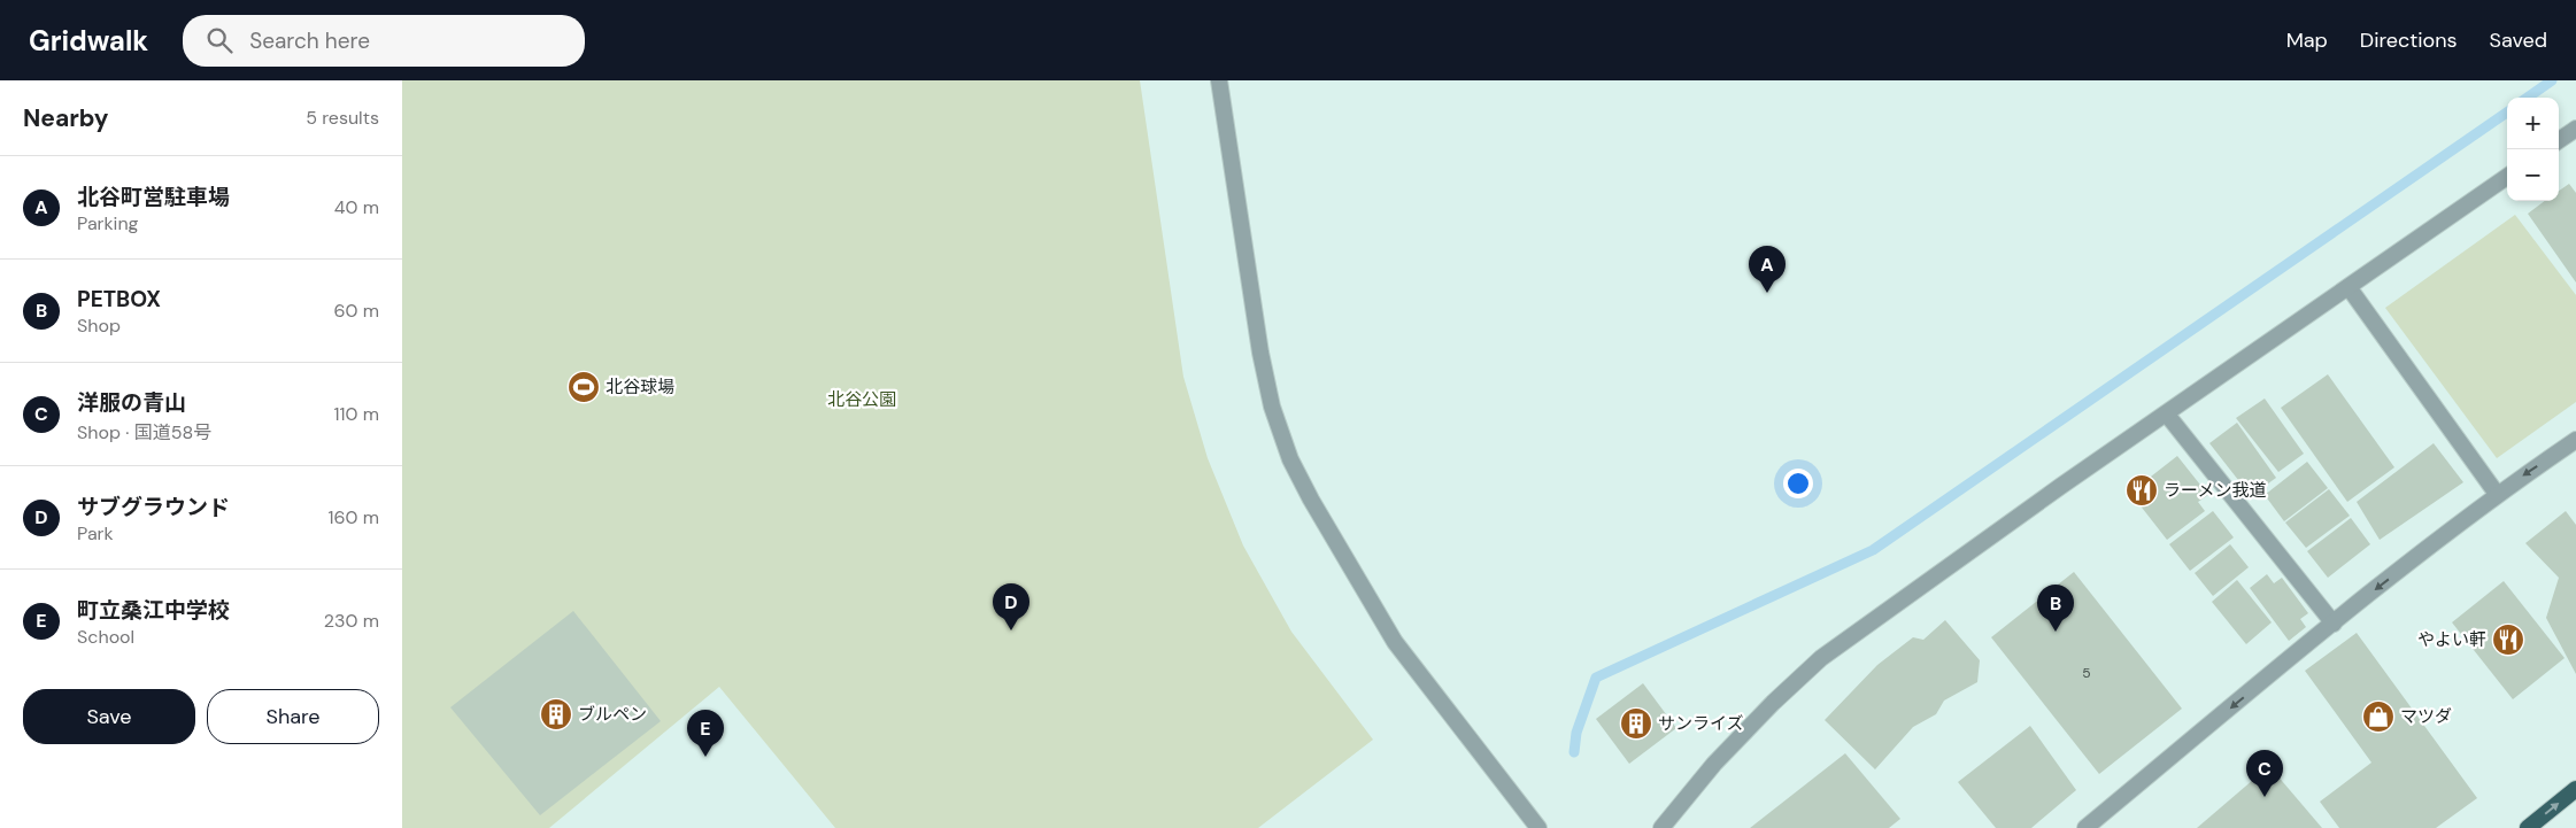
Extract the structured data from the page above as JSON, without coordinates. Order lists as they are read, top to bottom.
{
  "parks": ["北谷公園"],
  "places": {
    "sports": ["北谷球場"],
    "restaurant": ["ラーメン我道", "やよい軒"],
    "building": ["ブルペン", "サンライズ"],
    "shop": ["マツダ"]
  },
  "house_numbers": ["5"],
  "page": {
    "header": "Gridwalk",
    "search": "Search here",
    "nav": ["Map", "Directions", "Saved"],
    "heading": ["Nearby", "5 results"],
    "map_buttons": ["+", "−"],
    "list": [
      {
        "mark": "A",
        "name": "北谷町営駐車場",
        "note": "Parking",
        "value": "40 m"
      },
      {
        "mark": "B",
        "name": "PETBOX",
        "note": "Shop",
        "value": "60 m"
      },
      {
        "mark": "C",
        "name": "洋服の青山",
        "note": "Shop · 国道58号",
        "value": "110 m"
      },
      {
        "mark": "D",
        "name": "サブグラウンド",
        "note": "Park",
        "value": "160 m"
      },
      {
        "mark": "E",
        "name": "町立桑江中学校",
        "note": "School",
        "value": "230 m"
      }
    ],
    "pins": [
      "A",
      "D",
      "B",
      "E",
      "C"
    ],
    "buttons": ["Save", "Share"]
  }
}
